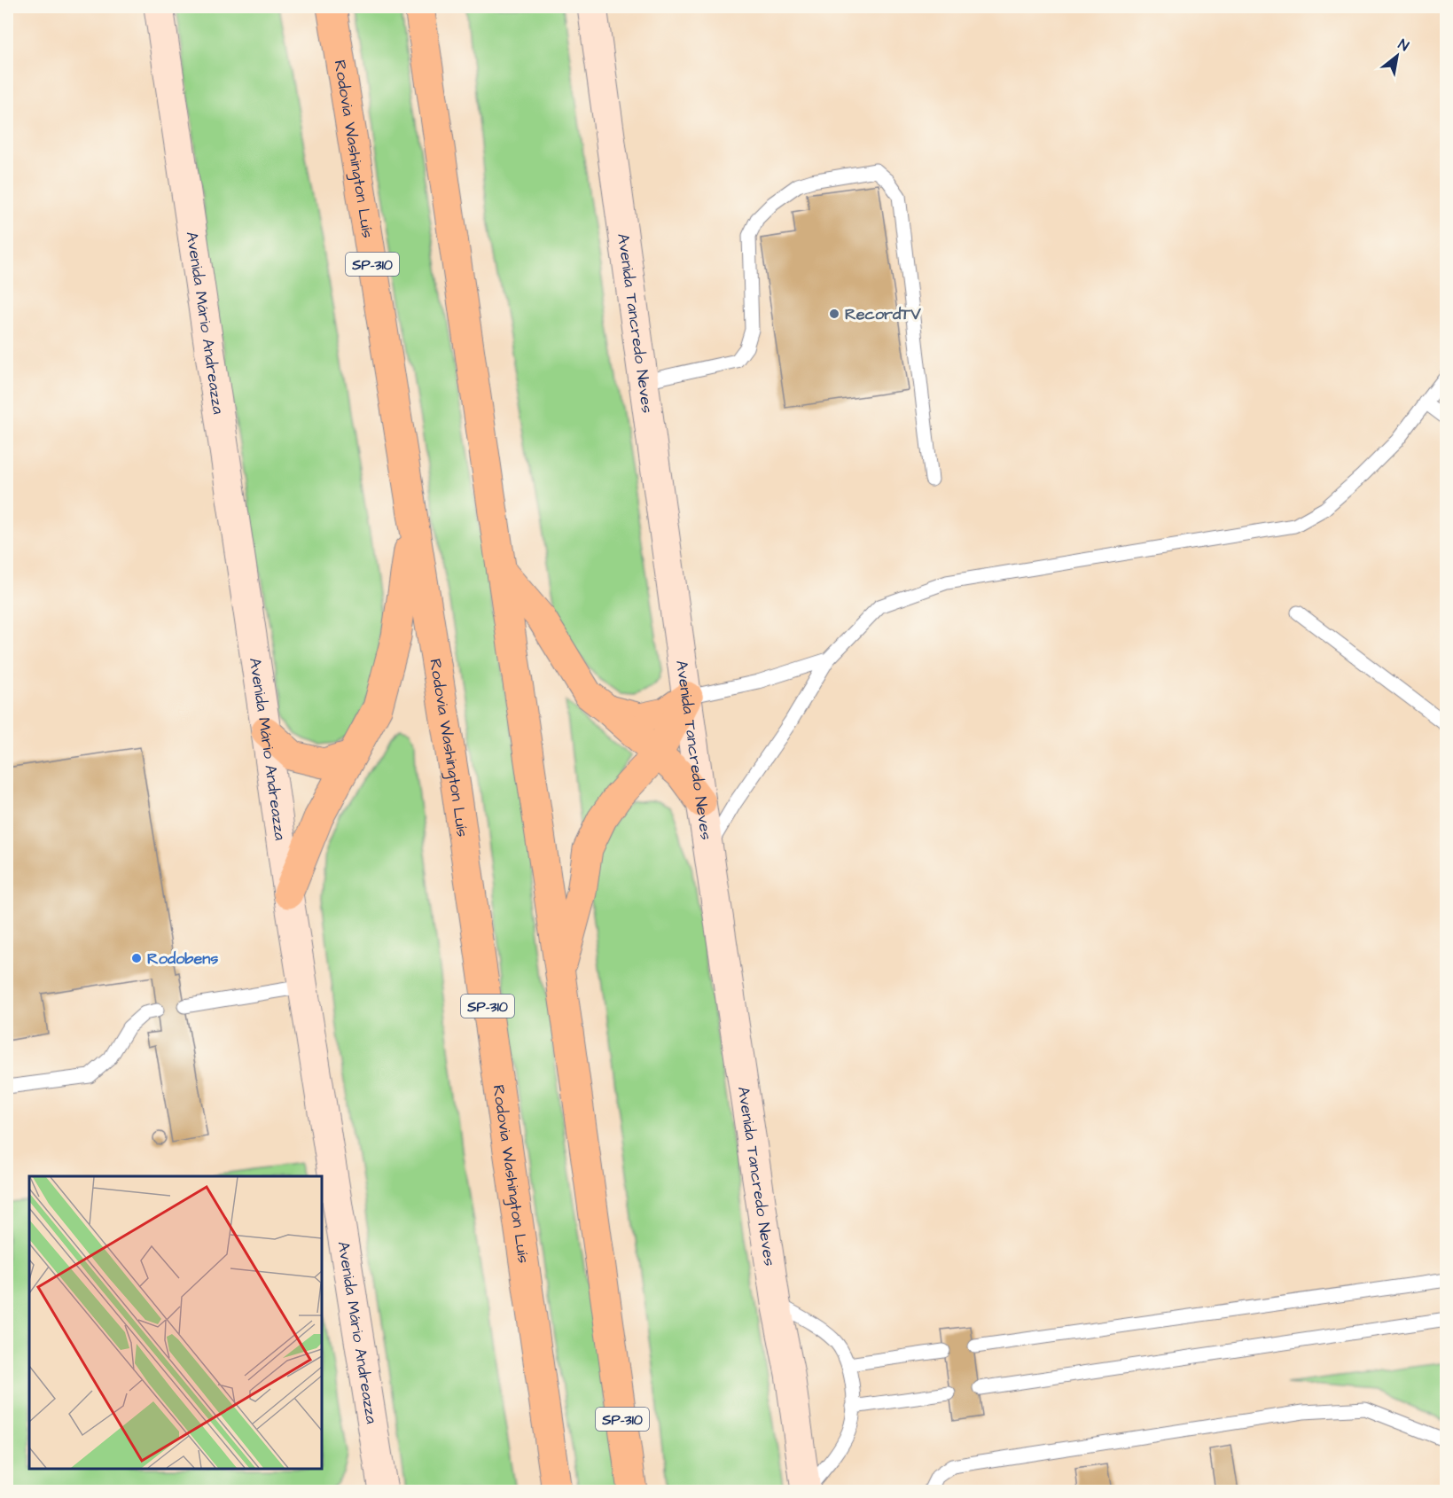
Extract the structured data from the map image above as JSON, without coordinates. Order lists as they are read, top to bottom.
{
  "streets": {
    "highway": ["Rodovia Washington Luís", "SP-310"],
    "main road": ["Avenida Tancredo Neves", "Avenida Mário Andreazza"]
  },
  "places": ["RecordTV", "Rodobens"],
  "north": "top right"
}
